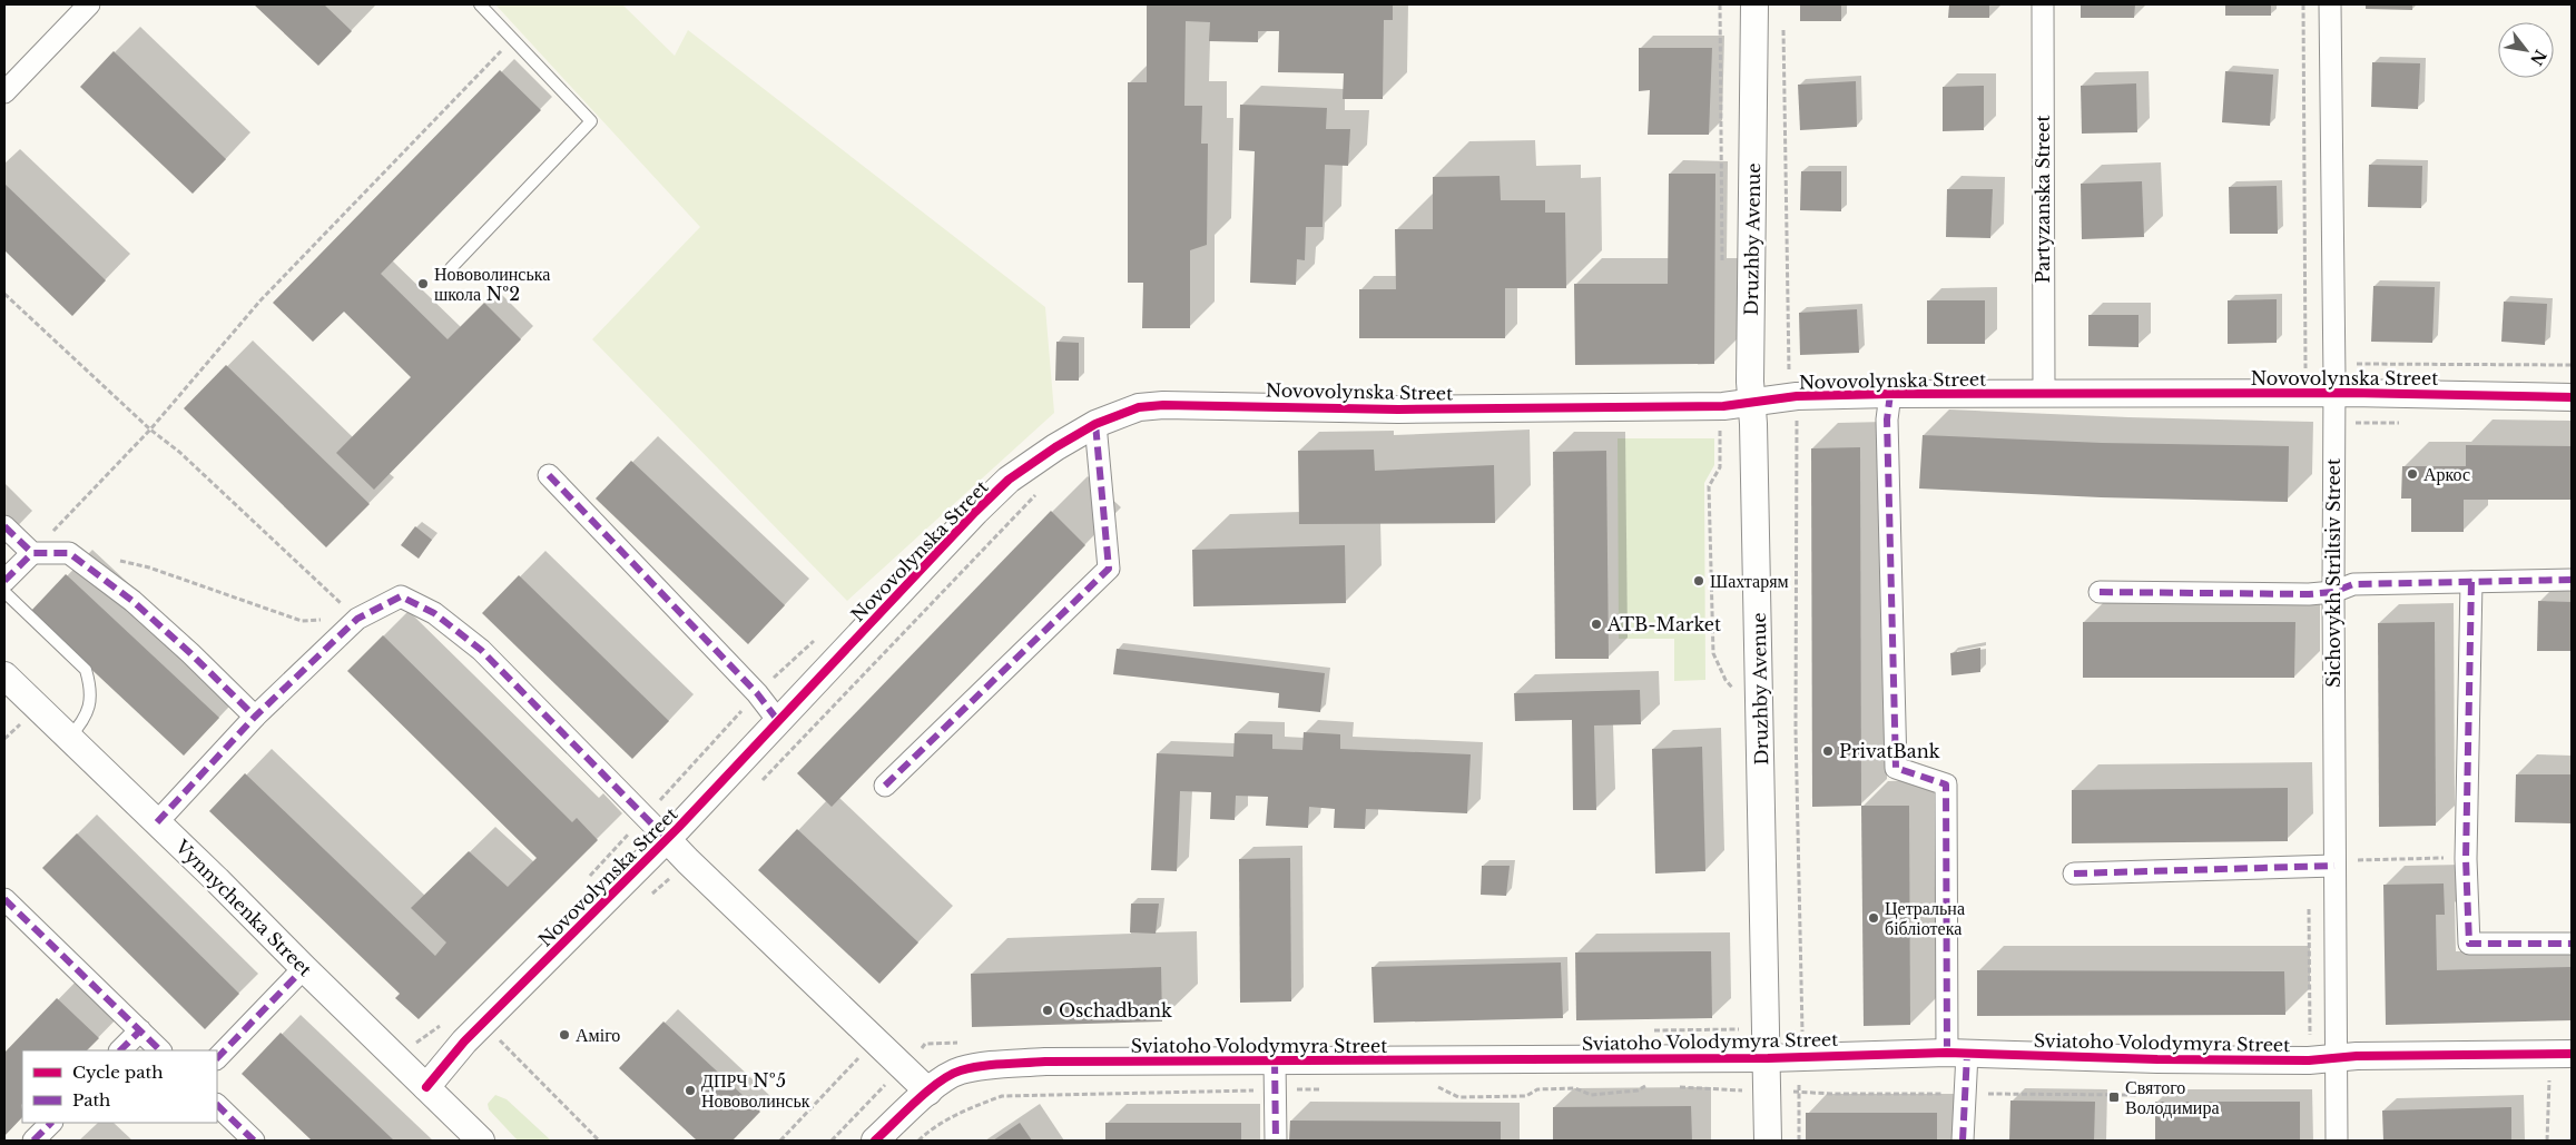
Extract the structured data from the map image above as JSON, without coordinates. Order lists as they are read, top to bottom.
{
  "streets": {
    "street": [
      "Partyzanska Street",
      "Druzhby Avenue",
      "Novovolynska Street",
      "Sichovykh Striltsiv Street",
      "Vynnychenka Street",
      "Sviatoho Volodymyra Street"
    ]
  },
  "crossings": [
    ["Partyzanska Street", "Novovolynska Street"],
    ["Druzhby Avenue", "Novovolynska Street"],
    ["Druzhby Avenue", "Sviatoho Volodymyra Street"],
    ["Novovolynska Street", "Sichovykh Striltsiv Street"],
    ["Novovolynska Street", "Vynnychenka Street"],
    ["Sichovykh Striltsiv Street", "Sviatoho Volodymyra Street"]
  ],
  "places": {
    "other": [
      "Нововолинська школа №2",
      "Аркос",
      "Шахтарям",
      "ATB-Market",
      "PrivatBank",
      "Цетральна бібліотека",
      "Oschadbank",
      "Аміго",
      "ДПРЧ №5 Нововолинськ"
    ],
    "transit": ["Святого Володимира"]
  },
  "legend": ["Cycle path", "Path"],
  "north": "bottom right"
}
